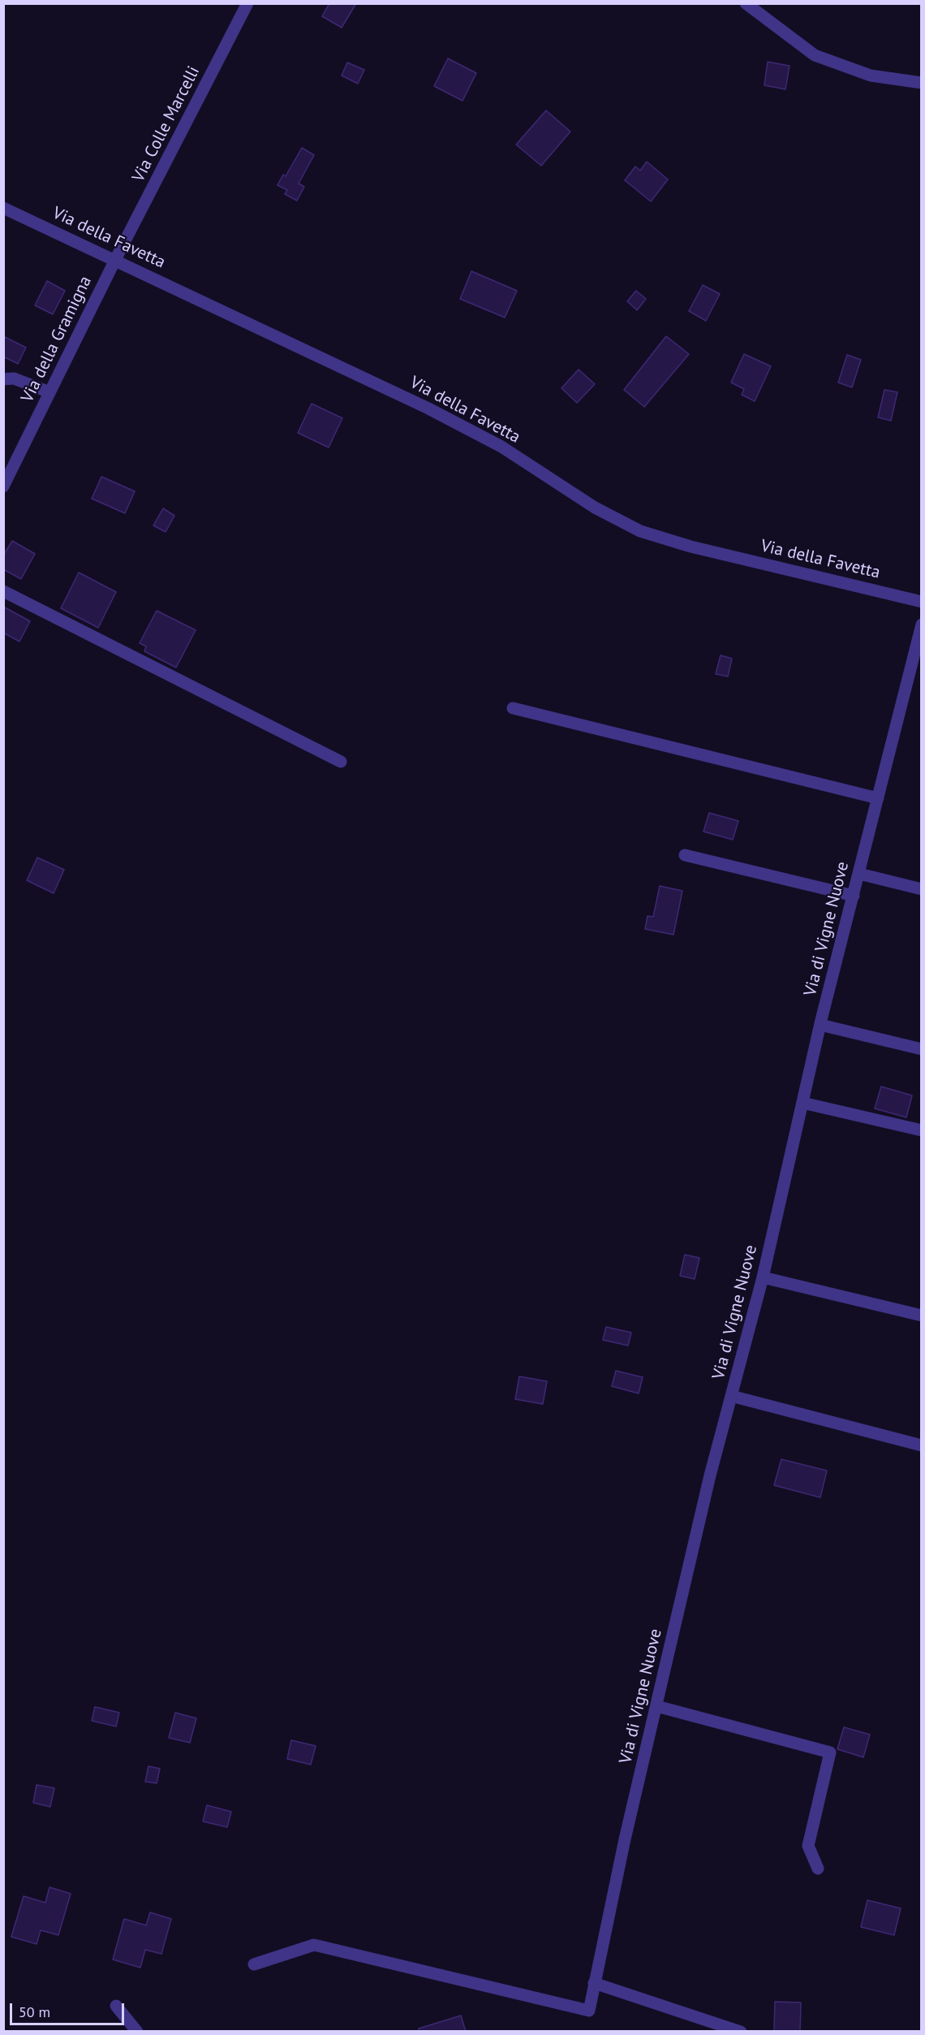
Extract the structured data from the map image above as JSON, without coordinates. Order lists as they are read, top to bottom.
{
  "streets": {
    "street": [
      "Via Colle Marcelli",
      "Via della Favetta",
      "Via della Gramigna",
      "Via di Vigne Nuove"
    ]
  },
  "crossings": [
    ["Via Colle Marcelli", "Via della Favetta"],
    ["Via Colle Marcelli", "Via della Gramigna"],
    ["Via della Favetta", "Via della Gramigna"]
  ],
  "scale_bar": "50 m"
}
